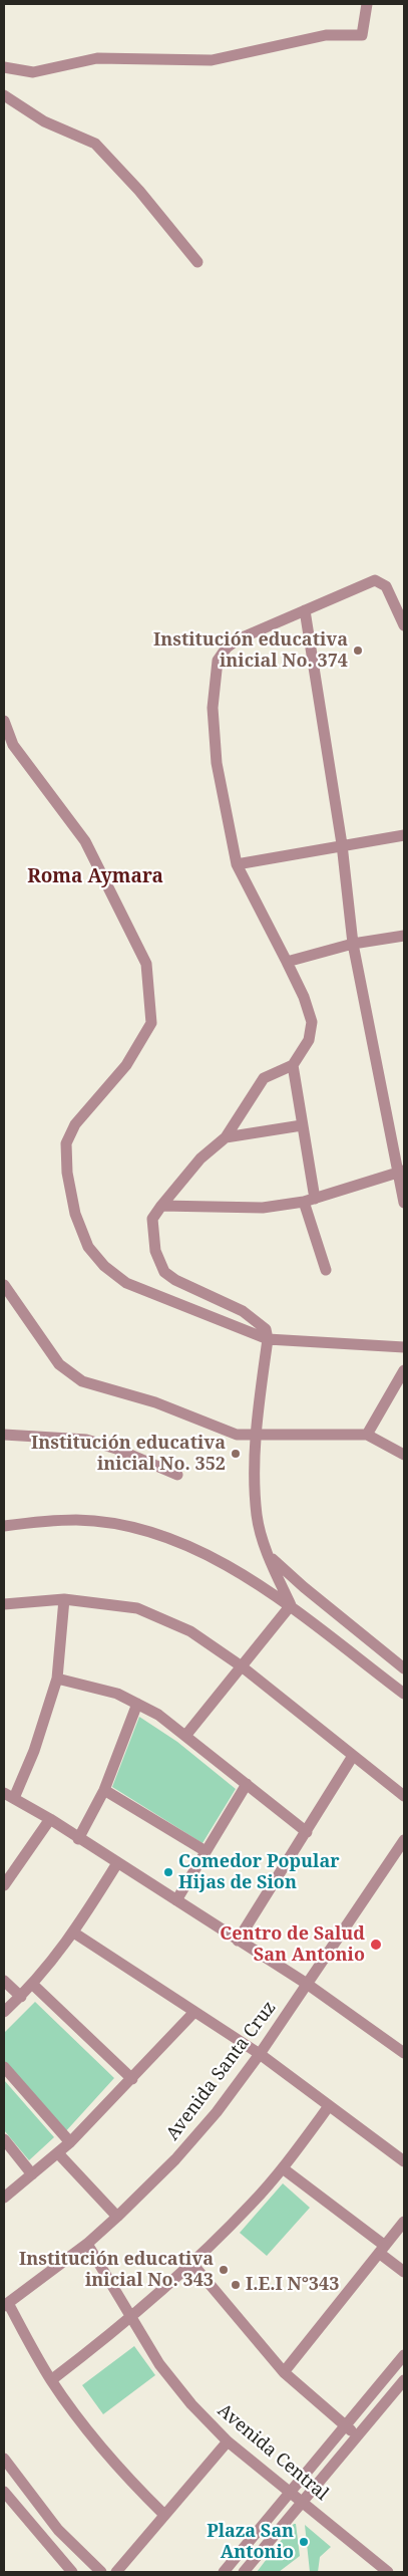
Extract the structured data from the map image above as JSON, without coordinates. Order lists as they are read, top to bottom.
{
  "streets": {
    "street": ["Avenida Santa Cruz", "Avenida Central"]
  },
  "crossings": [
    ["Avenida Santa Cruz", "Avenida Central"]
  ],
  "districts": ["Roma Aymara"],
  "places": [
    "Institución educativa inicial No. 374",
    "Institución educativa inicial No. 352",
    "Comedor Popular Hijas de Sion",
    "Centro de Salud San Antonio",
    "Institución educativa inicial No. 343",
    "I.E.I N°343",
    "Plaza San Antonio"
  ]
}
